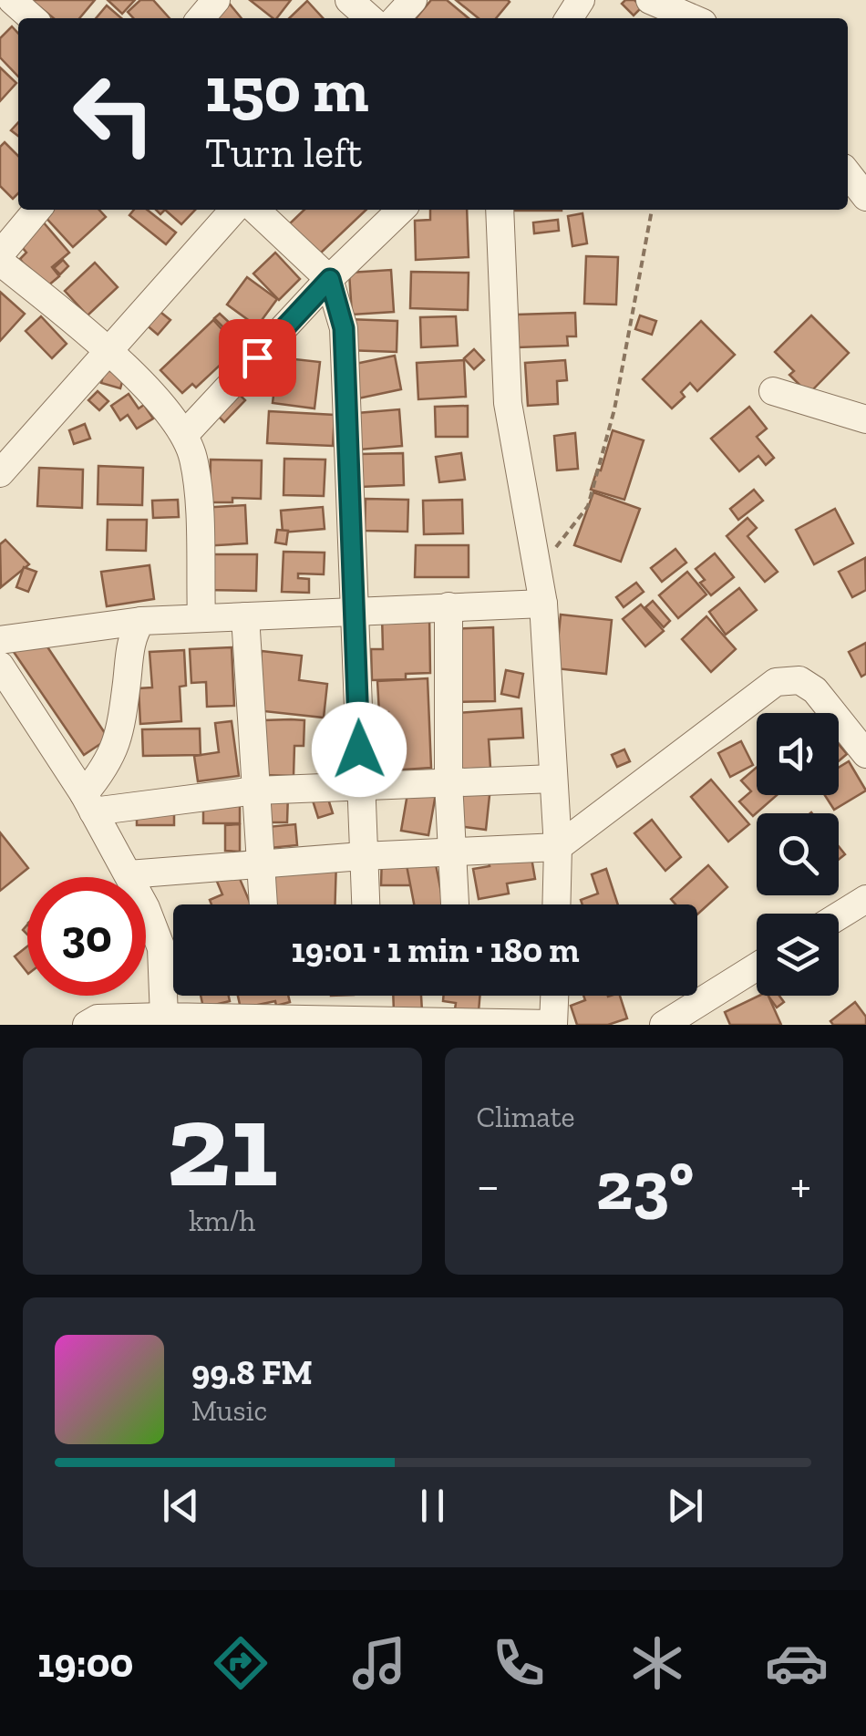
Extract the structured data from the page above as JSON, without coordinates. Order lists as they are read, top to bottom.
{
  "page": {
    "turn": ["150 m", "Turn left"],
    "limit": "30",
    "trip": "19:01 · 1 min · 180 m",
    "tile": [
      ["21", "km/h"],
      "Climate"
    ],
    "heat": ["−", "23°", "+"],
    "song": ["99.8 FM", "Music"],
    "tabs": "19:00"
  }
}
